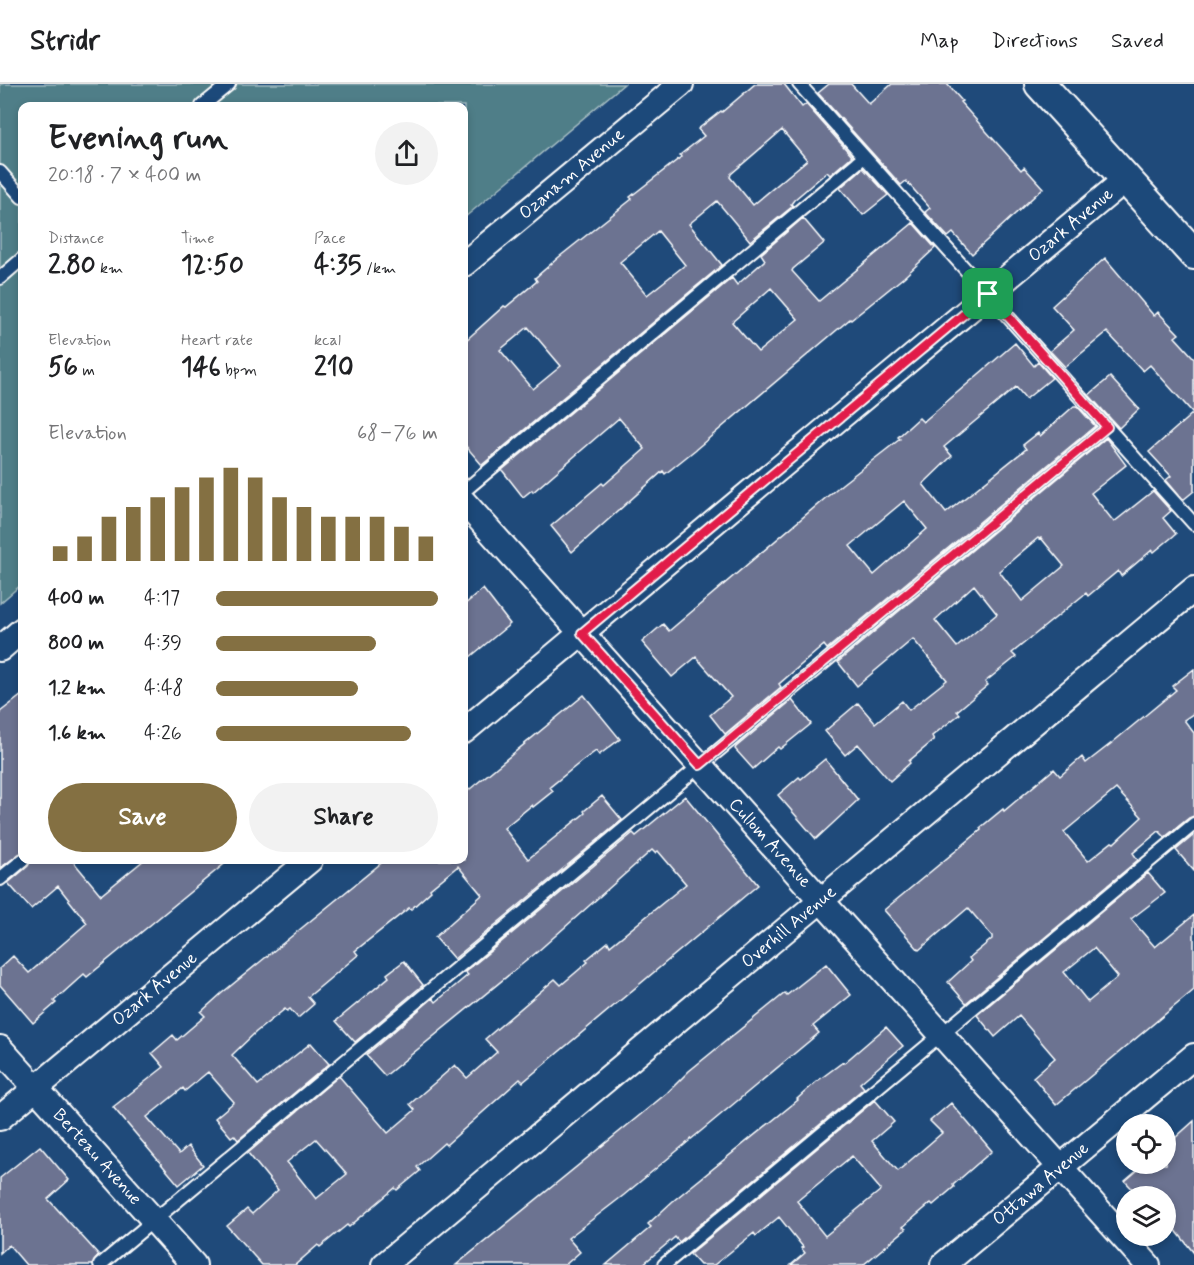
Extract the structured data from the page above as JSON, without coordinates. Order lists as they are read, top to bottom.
{
  "streets": {
    "street": [
      "Ozanam Avenue",
      "Ozark Avenue",
      "Cullom Avenue",
      "Overhill Avenue",
      "Berteau Avenue",
      "Ottawa Avenue"
    ]
  },
  "crossings": [
    ["Ozark Avenue", "Cullom Avenue"],
    ["Ozark Avenue", "Berteau Avenue"],
    ["Cullom Avenue", "Overhill Avenue"],
    ["Cullom Avenue", "Ottawa Avenue"]
  ],
  "page": {
    "header": "Stridr",
    "nav": ["Map", "Directions", "Saved"],
    "heading": ["Evening run", "20:18 · 7 × 400 m"],
    "stats": [
      ["Distance", "2.80 km"],
      ["Time", "12:50"],
      ["Pace", "4:35 /km"],
      ["Elevation", "56 m"],
      ["Heart rate", "146 bpm"],
      ["kcal", "210"]
    ],
    "chart": ["Elevation", "68–76 m"],
    "list": [
      {
        "name": "400 m",
        "note": "4:17"
      },
      {
        "name": "800 m",
        "note": "4:39"
      },
      {
        "name": "1.2 km",
        "note": "4:48"
      },
      {
        "name": "1.6 km",
        "note": "4:26"
      }
    ],
    "buttons": ["Save", "Share"]
  }
}
